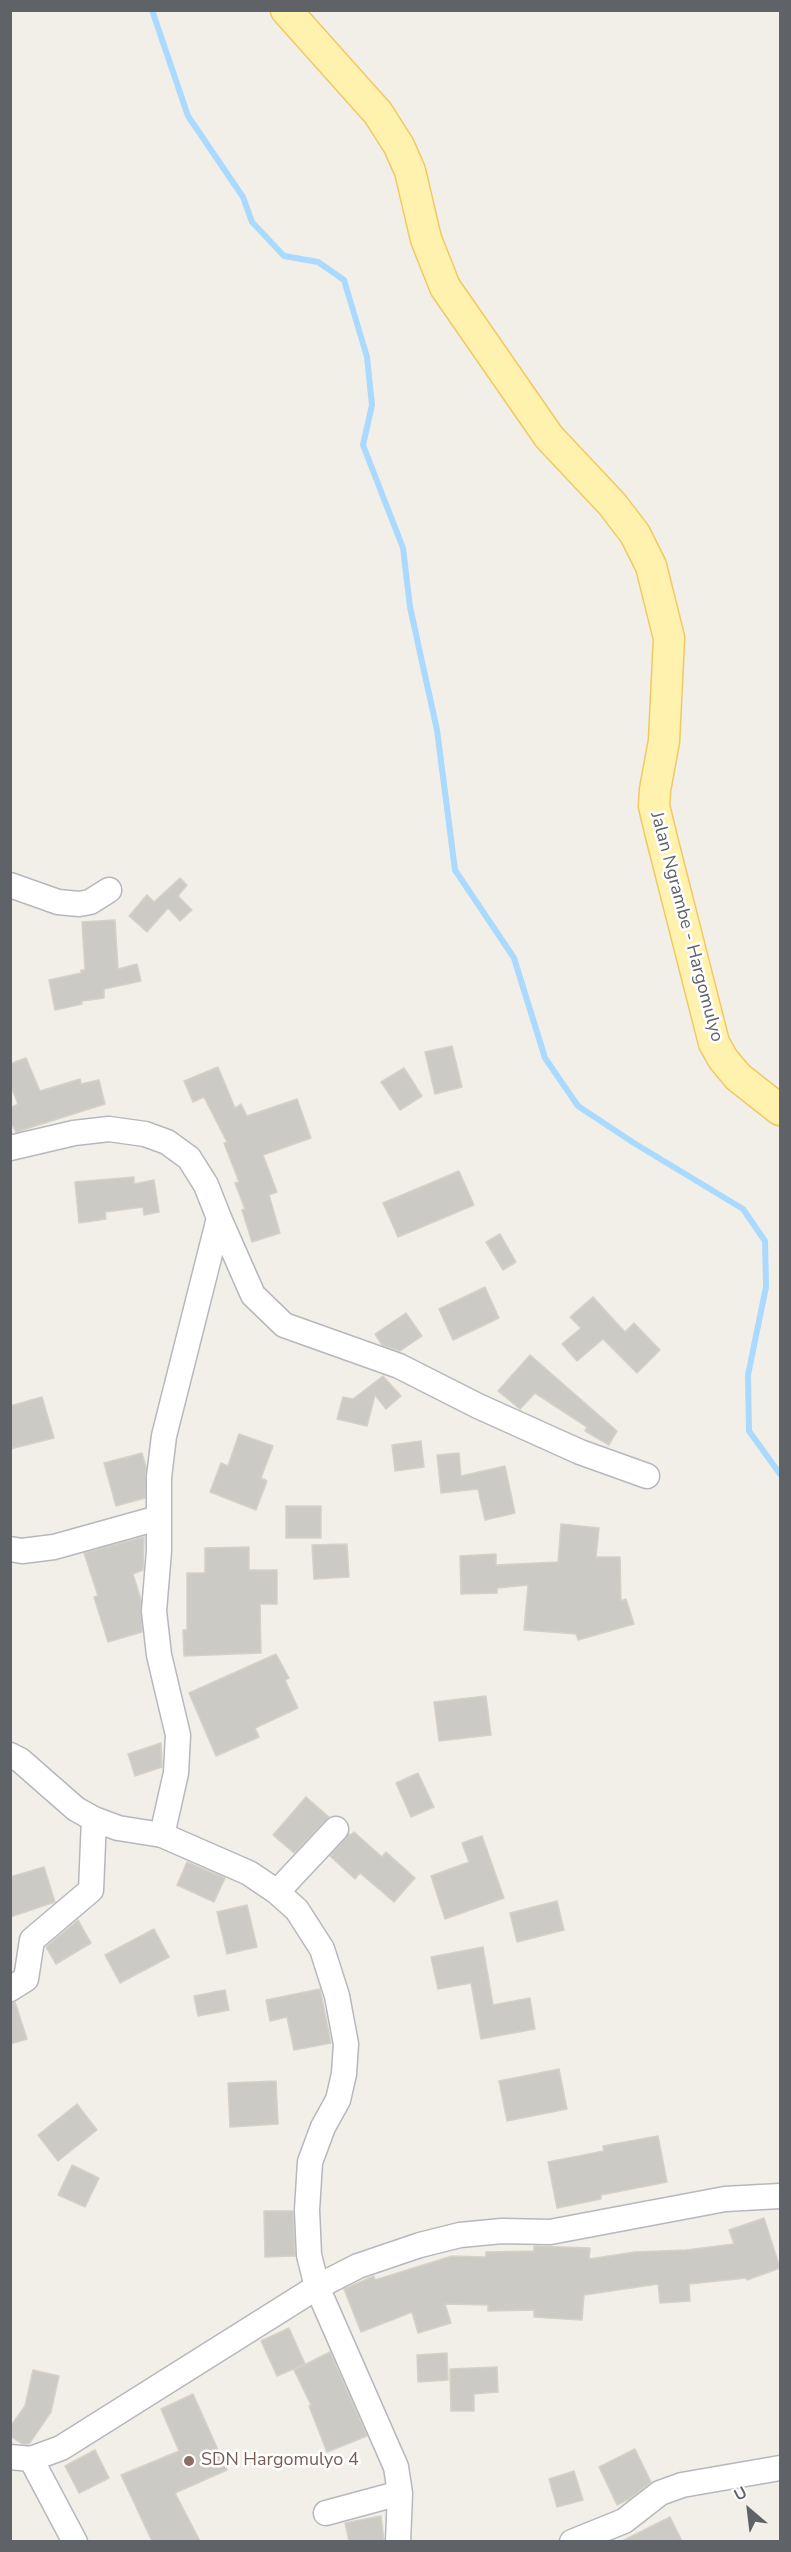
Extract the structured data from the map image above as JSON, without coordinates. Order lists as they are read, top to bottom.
{
  "streets": {
    "main road": ["Jalan Ngrambe - Hargomulyo"]
  },
  "places": ["SDN Hargomulyo 4"],
  "north": "top left"
}
